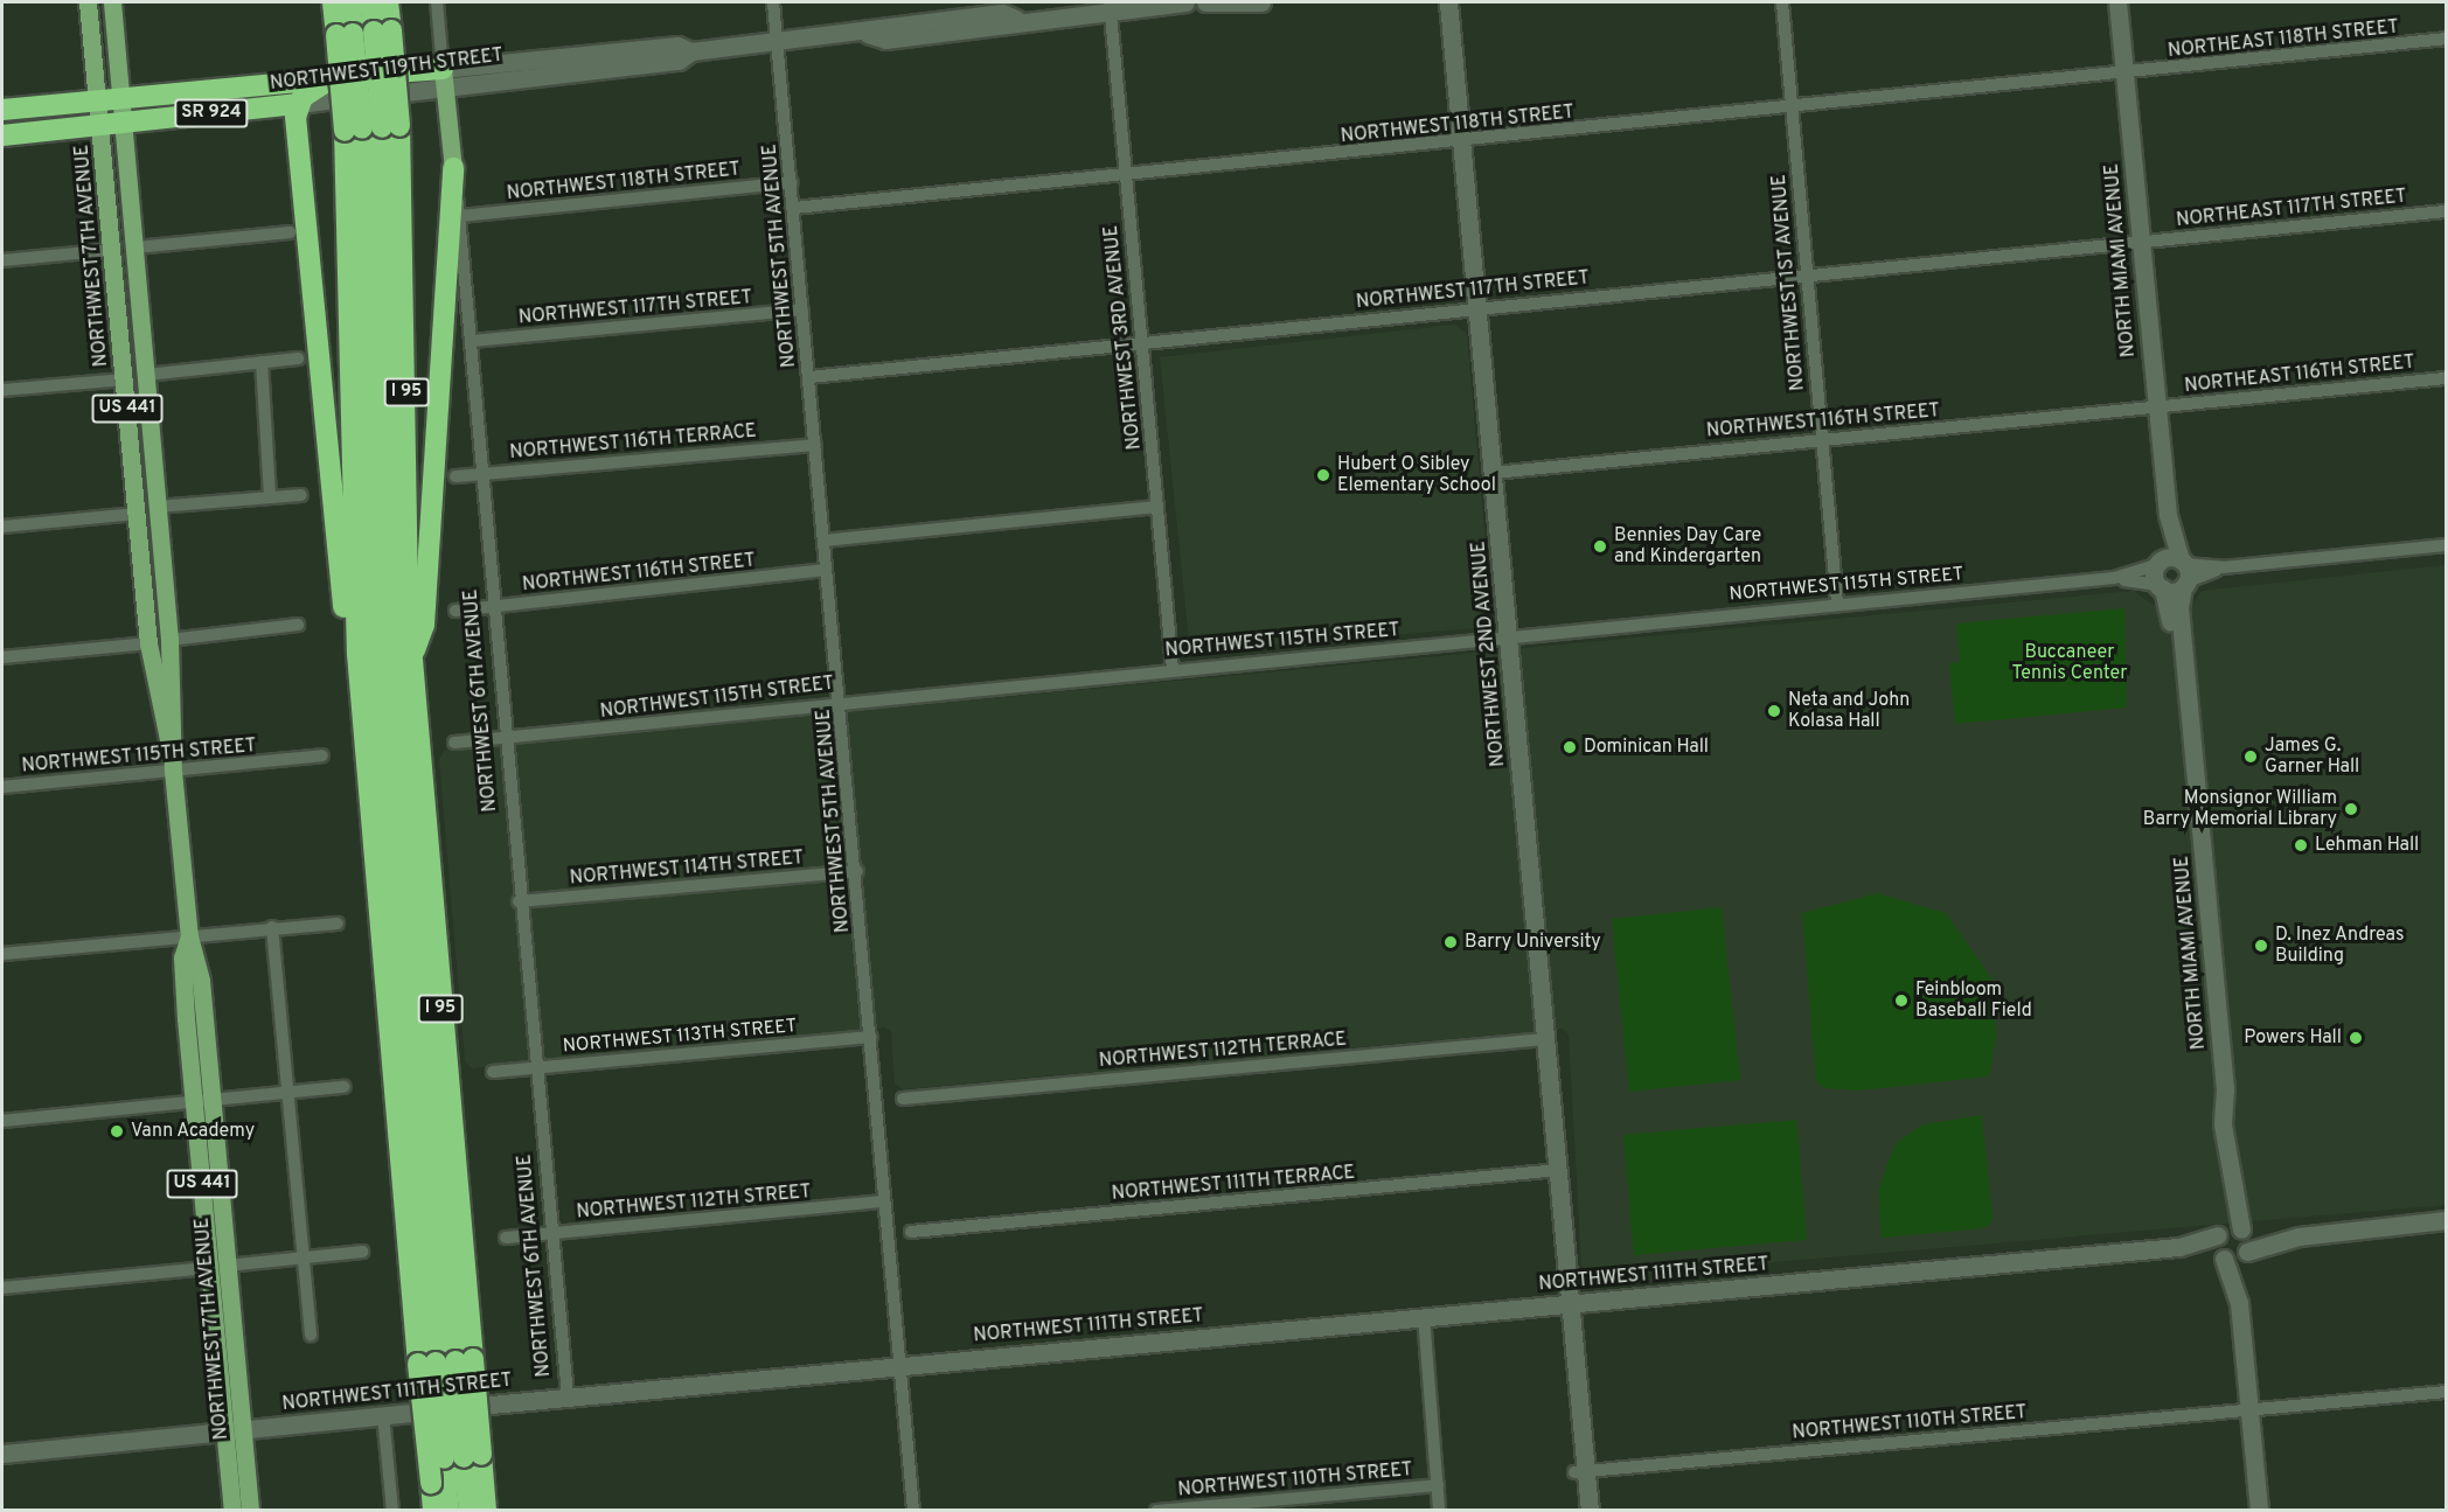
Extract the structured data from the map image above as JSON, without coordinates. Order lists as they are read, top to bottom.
{
  "streets": {
    "highway": ["NORTHWEST 119TH STREET", "SR 924", "I 95"],
    "main road": ["NORTHWEST 7TH AVENUE", "US 441", "NORTHWEST 6TH AVENUE"],
    "street": [
      "NORTHEAST 118TH STREET",
      "NORTHWEST 118TH STREET",
      "NORTHEAST 117TH STREET",
      "NORTHWEST 5TH AVENUE",
      "NORTH MIAMI AVENUE",
      "NORTHWEST 1ST AVENUE",
      "NORTHWEST 117TH STREET",
      "NORTHWEST 3RD AVENUE",
      "NORTHEAST 116TH STREET",
      "NORTHWEST 116TH STREET",
      "NORTHWEST 116TH TERRACE",
      "NORTHWEST 115TH STREET",
      "NORTHWEST 2ND AVENUE",
      "NORTHWEST 114TH STREET",
      "NORTHWEST 113TH STREET",
      "NORTHWEST 112TH TERRACE",
      "NORTHWEST 111TH TERRACE",
      "NORTHWEST 112TH STREET",
      "NORTHWEST 111TH STREET",
      "NORTHWEST 110TH STREET"
    ]
  },
  "crossings": [
    ["NORTHEAST 118TH STREET", "NORTHWEST 118TH STREET"],
    ["NORTHEAST 118TH STREET", "NORTH MIAMI AVENUE"],
    ["NORTHWEST 119TH STREET", "NORTHWEST 7TH AVENUE"],
    ["NORTHWEST 119TH STREET", "NORTHWEST 5TH AVENUE"],
    ["NORTHWEST 119TH STREET", "NORTHWEST 3RD AVENUE"],
    ["NORTHWEST 119TH STREET", "NORTHWEST 6TH AVENUE"],
    ["NORTHWEST 118TH STREET", "NORTHWEST 5TH AVENUE"],
    ["NORTHWEST 118TH STREET", "NORTH MIAMI AVENUE"],
    ["NORTHWEST 118TH STREET", "NORTHWEST 1ST AVENUE"],
    ["NORTHWEST 118TH STREET", "NORTHWEST 3RD AVENUE"],
    ["NORTHWEST 118TH STREET", "NORTHWEST 2ND AVENUE"],
    ["NORTHWEST 118TH STREET", "NORTHWEST 6TH AVENUE"],
    ["NORTHEAST 117TH STREET", "NORTH MIAMI AVENUE"],
    ["NORTHEAST 117TH STREET", "NORTHWEST 117TH STREET"],
    ["NORTHWEST 7TH AVENUE", "NORTHWEST 115TH STREET"],
    ["NORTHWEST 7TH AVENUE", "NORTHWEST 111TH STREET"],
    ["NORTHWEST 5TH AVENUE", "NORTHWEST 117TH STREET"],
    ["NORTHWEST 5TH AVENUE", "NORTHWEST 116TH STREET"],
    ["NORTHWEST 5TH AVENUE", "NORTHWEST 116TH TERRACE"],
    ["NORTHWEST 5TH AVENUE", "NORTHWEST 115TH STREET"],
    ["NORTHWEST 5TH AVENUE", "NORTHWEST 114TH STREET"],
    ["NORTHWEST 5TH AVENUE", "NORTHWEST 113TH STREET"],
    ["NORTHWEST 5TH AVENUE", "NORTHWEST 112TH STREET"],
    ["NORTHWEST 5TH AVENUE", "NORTHWEST 111TH STREET"],
    ["NORTH MIAMI AVENUE", "NORTHWEST 117TH STREET"],
    ["NORTH MIAMI AVENUE", "NORTHEAST 116TH STREET"],
    ["NORTH MIAMI AVENUE", "NORTHWEST 116TH STREET"],
    ["NORTH MIAMI AVENUE", "NORTHWEST 111TH STREET"],
    ["NORTH MIAMI AVENUE", "NORTHWEST 110TH STREET"],
    ["NORTHWEST 1ST AVENUE", "NORTHWEST 117TH STREET"],
    ["NORTHWEST 1ST AVENUE", "NORTHWEST 116TH STREET"],
    ["NORTHWEST 1ST AVENUE", "NORTHWEST 115TH STREET"],
    ["NORTHWEST 117TH STREET", "NORTHWEST 3RD AVENUE"],
    ["NORTHWEST 117TH STREET", "NORTHWEST 2ND AVENUE"],
    ["NORTHWEST 117TH STREET", "NORTHWEST 6TH AVENUE"],
    ["NORTHWEST 3RD AVENUE", "NORTHWEST 115TH STREET"],
    ["NORTHEAST 116TH STREET", "NORTHWEST 116TH STREET"],
    ["NORTHWEST 116TH STREET", "NORTHWEST 2ND AVENUE"],
    ["NORTHWEST 116TH STREET", "NORTHWEST 6TH AVENUE"],
    ["NORTHWEST 116TH TERRACE", "NORTHWEST 6TH AVENUE"],
    ["NORTHWEST 115TH STREET", "NORTHWEST 2ND AVENUE"],
    ["NORTHWEST 115TH STREET", "NORTHWEST 6TH AVENUE"],
    ["NORTHWEST 2ND AVENUE", "NORTHWEST 112TH TERRACE"],
    ["NORTHWEST 2ND AVENUE", "NORTHWEST 111TH TERRACE"],
    ["NORTHWEST 2ND AVENUE", "NORTHWEST 111TH STREET"],
    ["NORTHWEST 2ND AVENUE", "NORTHWEST 110TH STREET"],
    ["NORTHWEST 6TH AVENUE", "NORTHWEST 114TH STREET"],
    ["NORTHWEST 6TH AVENUE", "NORTHWEST 113TH STREET"],
    ["NORTHWEST 6TH AVENUE", "NORTHWEST 112TH STREET"],
    ["NORTHWEST 6TH AVENUE", "NORTHWEST 111TH STREET"]
  ],
  "parks": ["Buccaneer Tennis Center"],
  "places": [
    "Hubert O Sibley Elementary School",
    "Bennies Day Care and Kindergarten",
    "Neta and John Kolasa Hall",
    "Dominican Hall",
    "James G. Garner Hall",
    "Monsignor William Barry Memorial Library",
    "Lehman Hall",
    "Barry University",
    "D. Inez Andreas Building",
    "Feinbloom Baseball Field",
    "Powers Hall",
    "Vann Academy"
  ]
}
